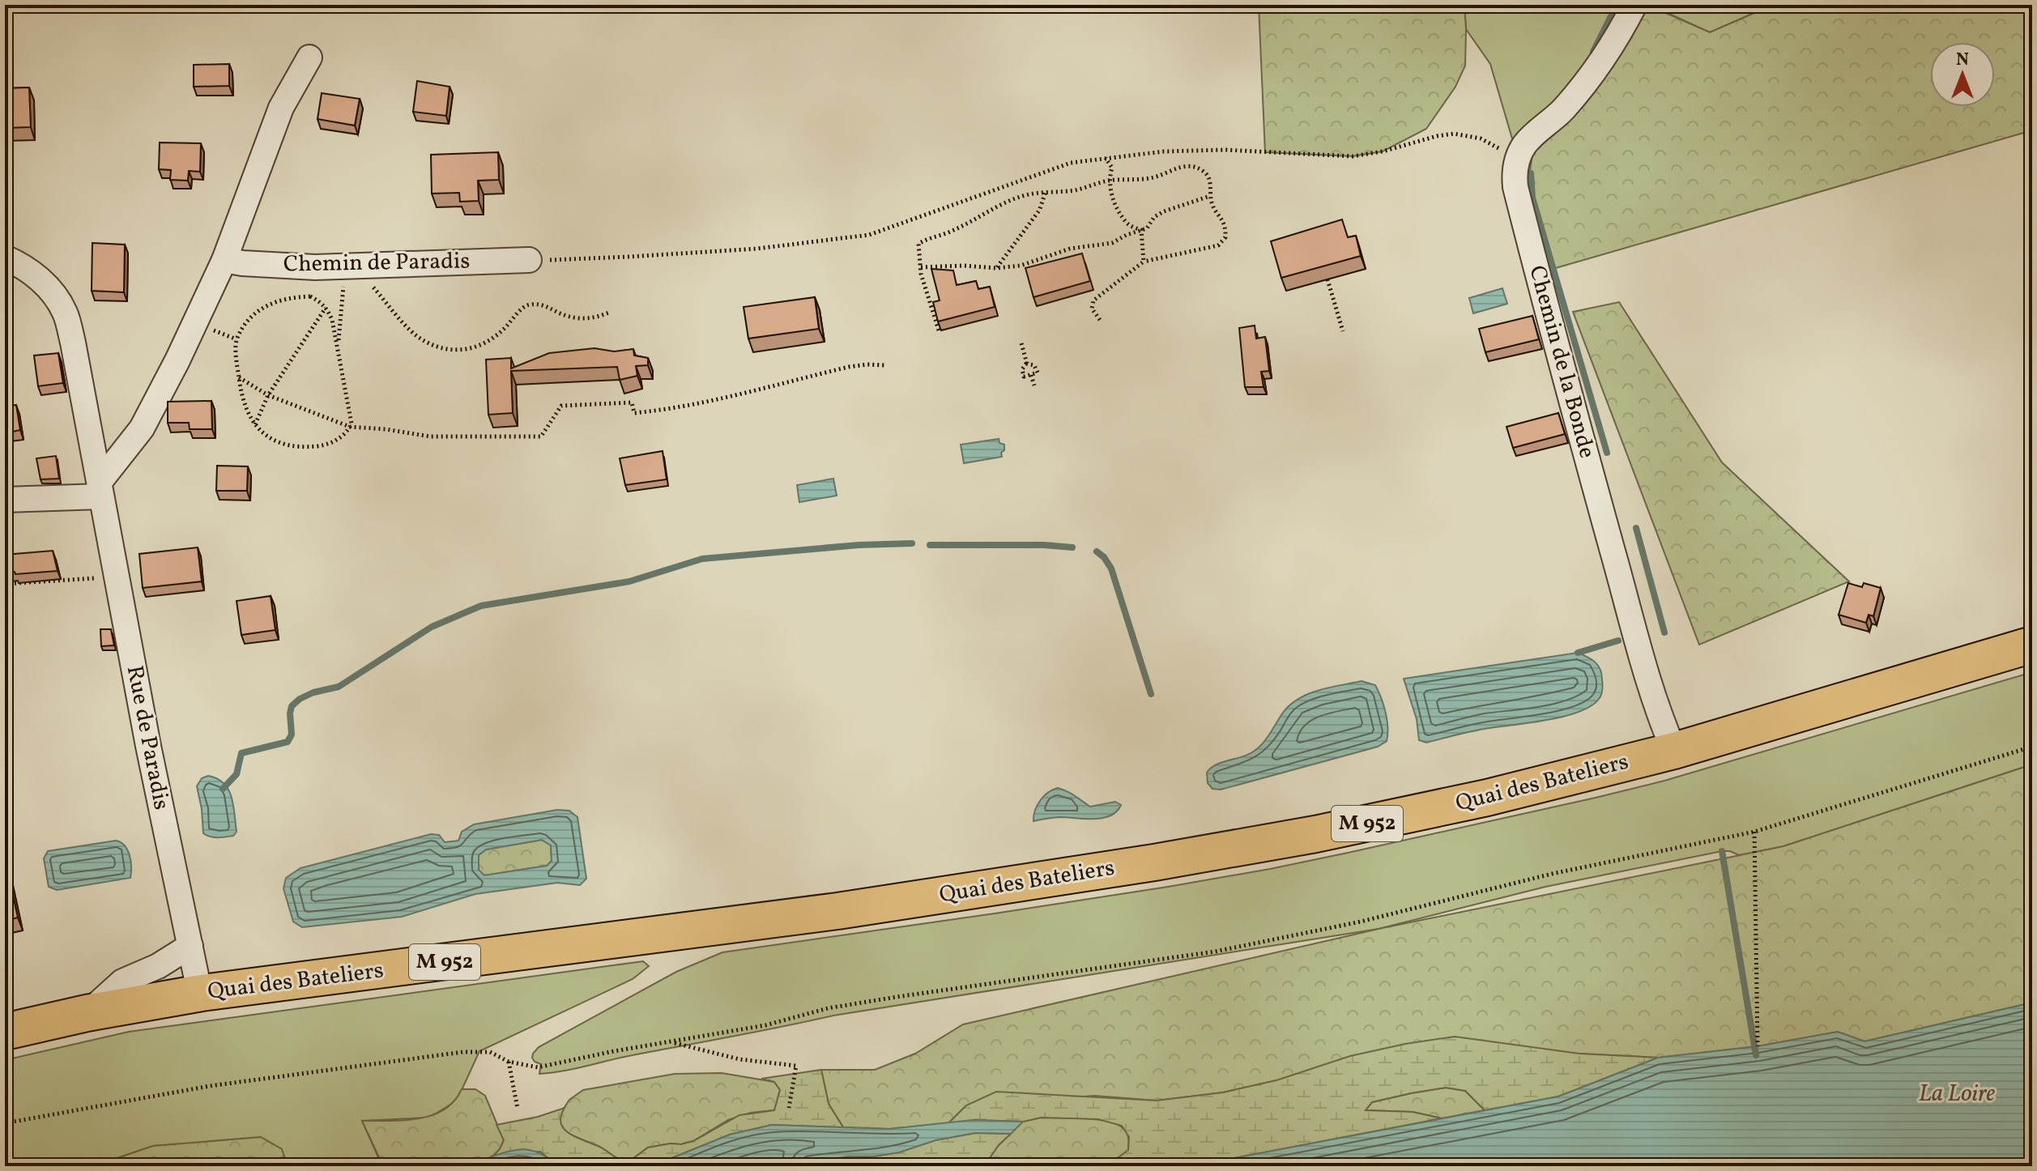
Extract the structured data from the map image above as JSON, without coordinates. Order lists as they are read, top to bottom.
{
  "streets": {
    "main road": ["Quai des Bateliers", "M 952"],
    "street": ["Chemin de Paradis", "Chemin de la Bonde", "Rue de Paradis"]
  },
  "crossings": [
    ["Chemin de la Bonde", "Quai des Bateliers"],
    ["Rue de Paradis", "Quai des Bateliers"]
  ],
  "water": ["La Loire"],
  "north": "top"
}
